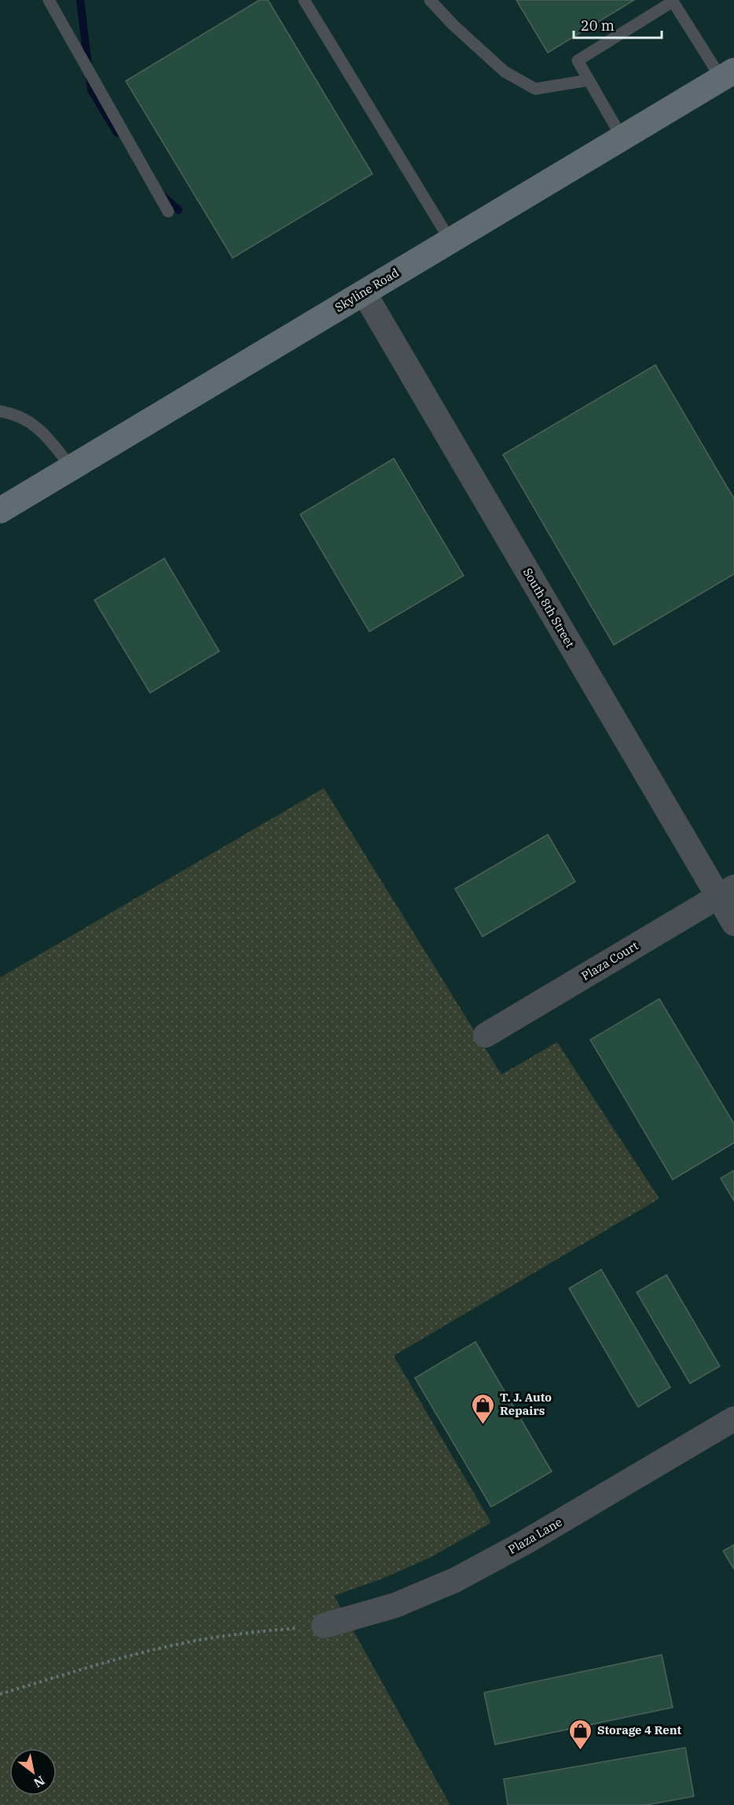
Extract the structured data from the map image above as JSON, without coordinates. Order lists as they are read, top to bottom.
{
  "streets": {
    "main road": ["Skyline Road"],
    "street": ["South 8th Street", "Plaza Court", "Plaza Lane"]
  },
  "crossings": [
    ["Skyline Road", "South 8th Street"],
    ["South 8th Street", "Plaza Court"]
  ],
  "places": {
    "shop": ["T. J. Auto Repairs", "Storage 4 Rent"]
  },
  "scale_bar": "20 m",
  "north": "bottom right"
}
